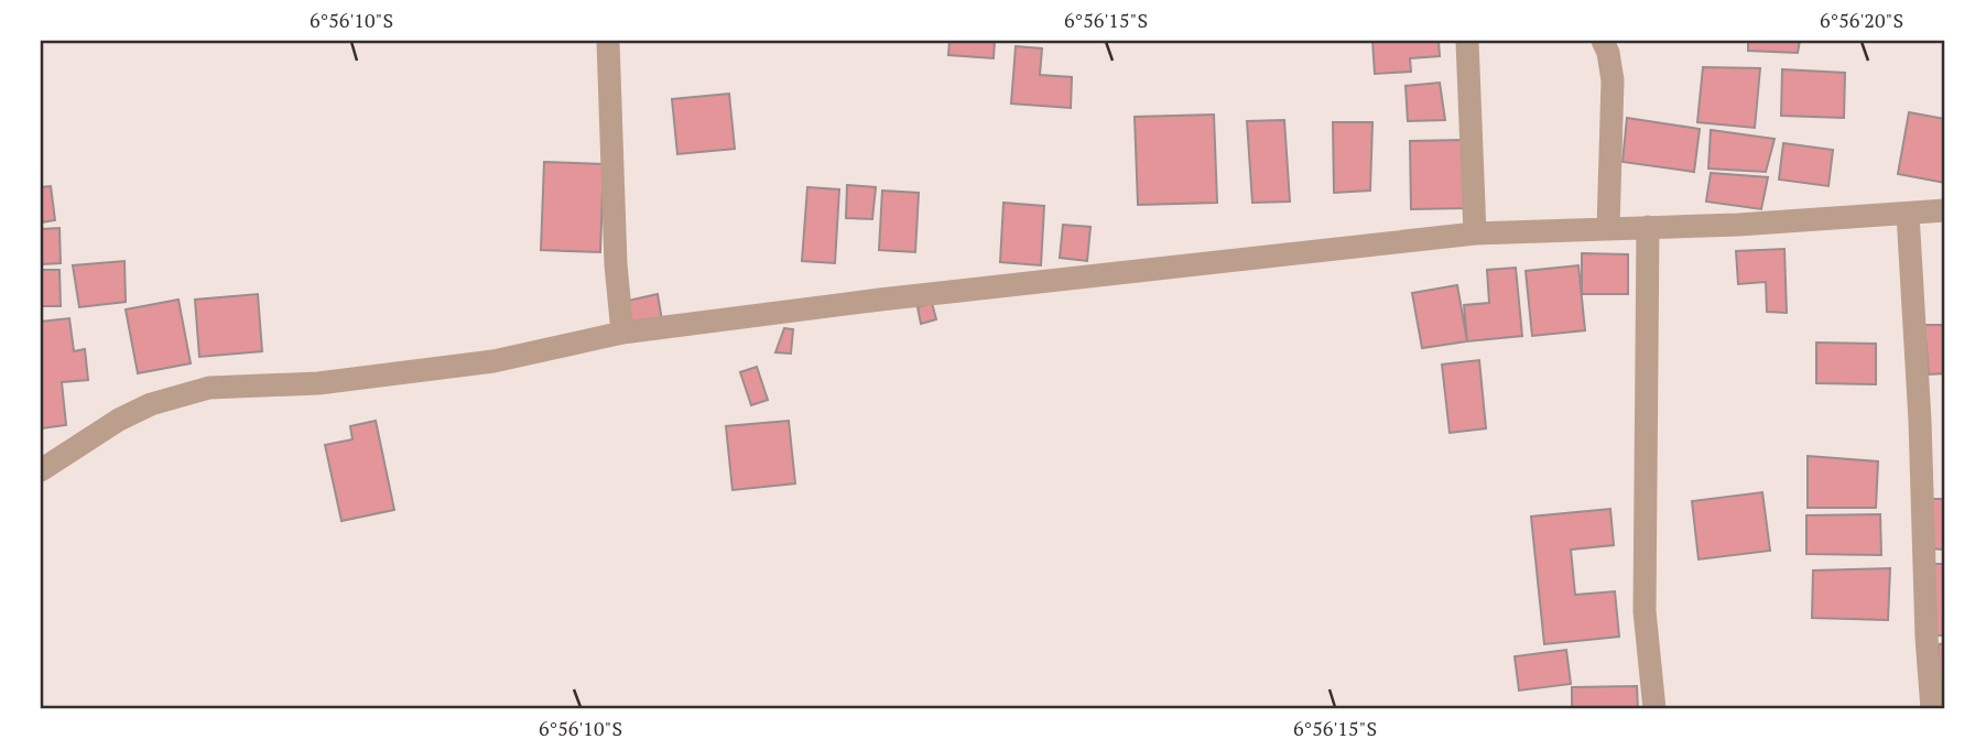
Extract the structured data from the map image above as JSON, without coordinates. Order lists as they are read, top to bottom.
{
  "coordinates": ["6°56'10\"S", "6°56'15\"S", "6°56'20\"S"]
}
